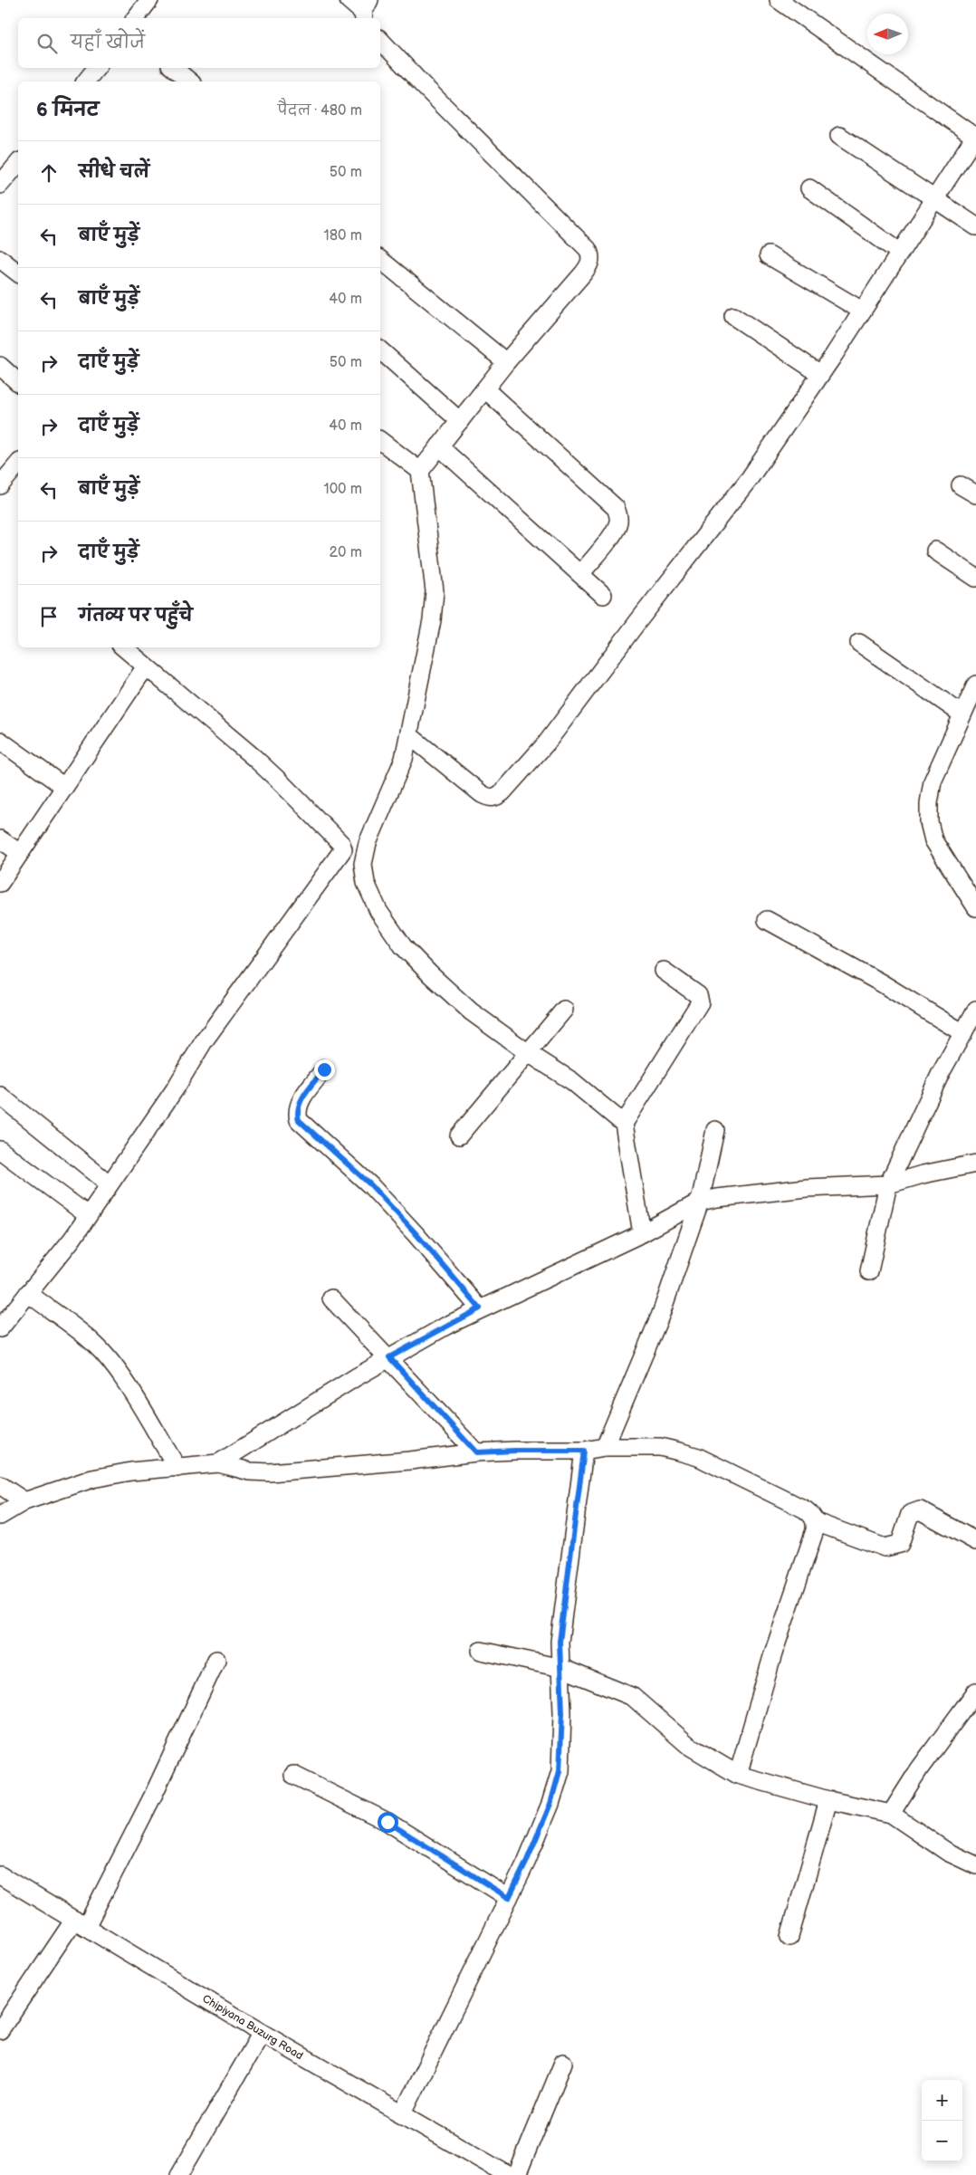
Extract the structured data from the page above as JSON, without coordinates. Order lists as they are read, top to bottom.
{
  "streets": {
    "street": ["Chipiyana Buzurg Road"]
  },
  "north": "left",
  "page": {
    "search": "यहाँ खोजें",
    "heading": ["6 मिनट", "पैदल · 480 m"],
    "list": [
      ["सीधे चलें", "50 m"],
      ["बाएँ मुड़ें", "180 m"],
      ["बाएँ मुड़ें", "40 m"],
      ["दाएँ मुड़ें", "50 m"],
      ["दाएँ मुड़ें", "40 m"],
      ["बाएँ मुड़ें", "100 m"],
      ["दाएँ मुड़ें", "20 m"],
      "गंतव्य पर पहुँचे"
    ],
    "map_buttons": ["+", "−"]
  }
}
